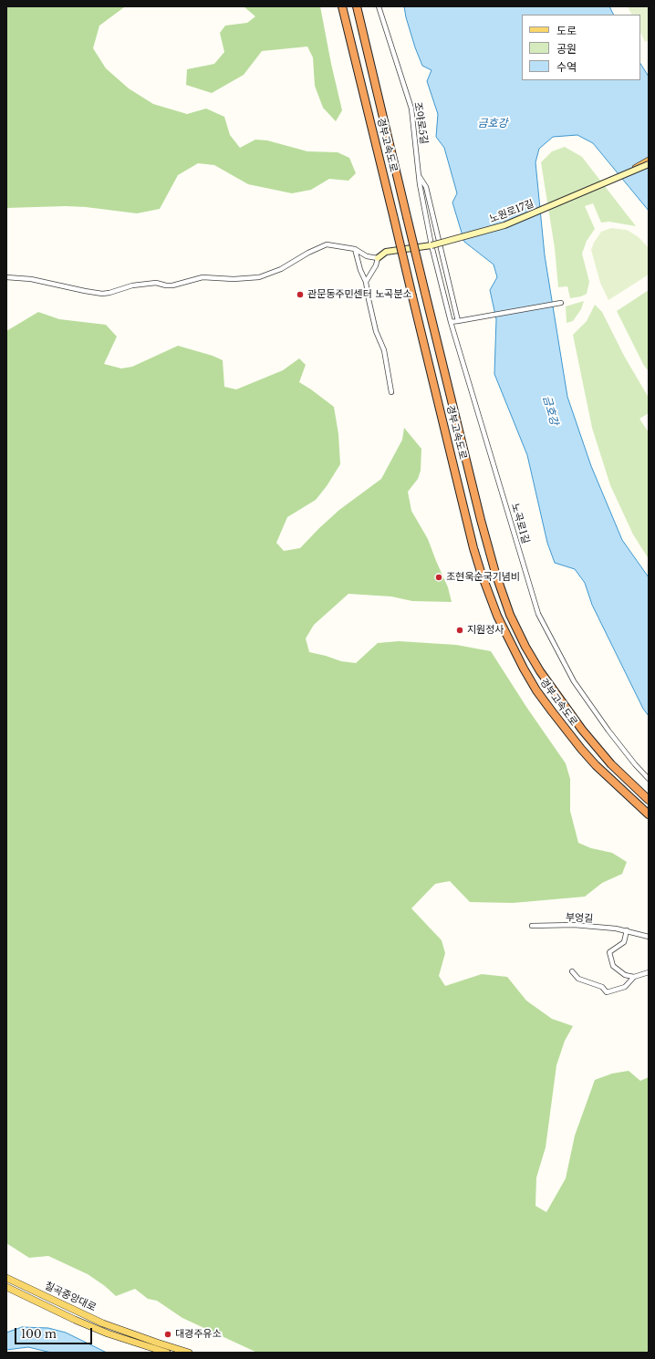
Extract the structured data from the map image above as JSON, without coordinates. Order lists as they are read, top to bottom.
{
  "streets": {
    "highway": ["경부고속도로"],
    "main road": ["노원로17길", "칠곡중앙대로"],
    "street": ["조야로5길", "노곡로1길", "부엉길"]
  },
  "crossings": [
    ["조야로5길", "노원로17길"],
    ["조야로5길", "노곡로1길"],
    ["노원로17길", "노곡로1길"]
  ],
  "water": ["금호강"],
  "places": [
    "관문동주민센터 노곡분소",
    "조현욱순국기념비",
    "지원정사",
    "대경주유소"
  ],
  "legend": ["도로", "공원", "수역"],
  "scale_bar": "100 m"
}
